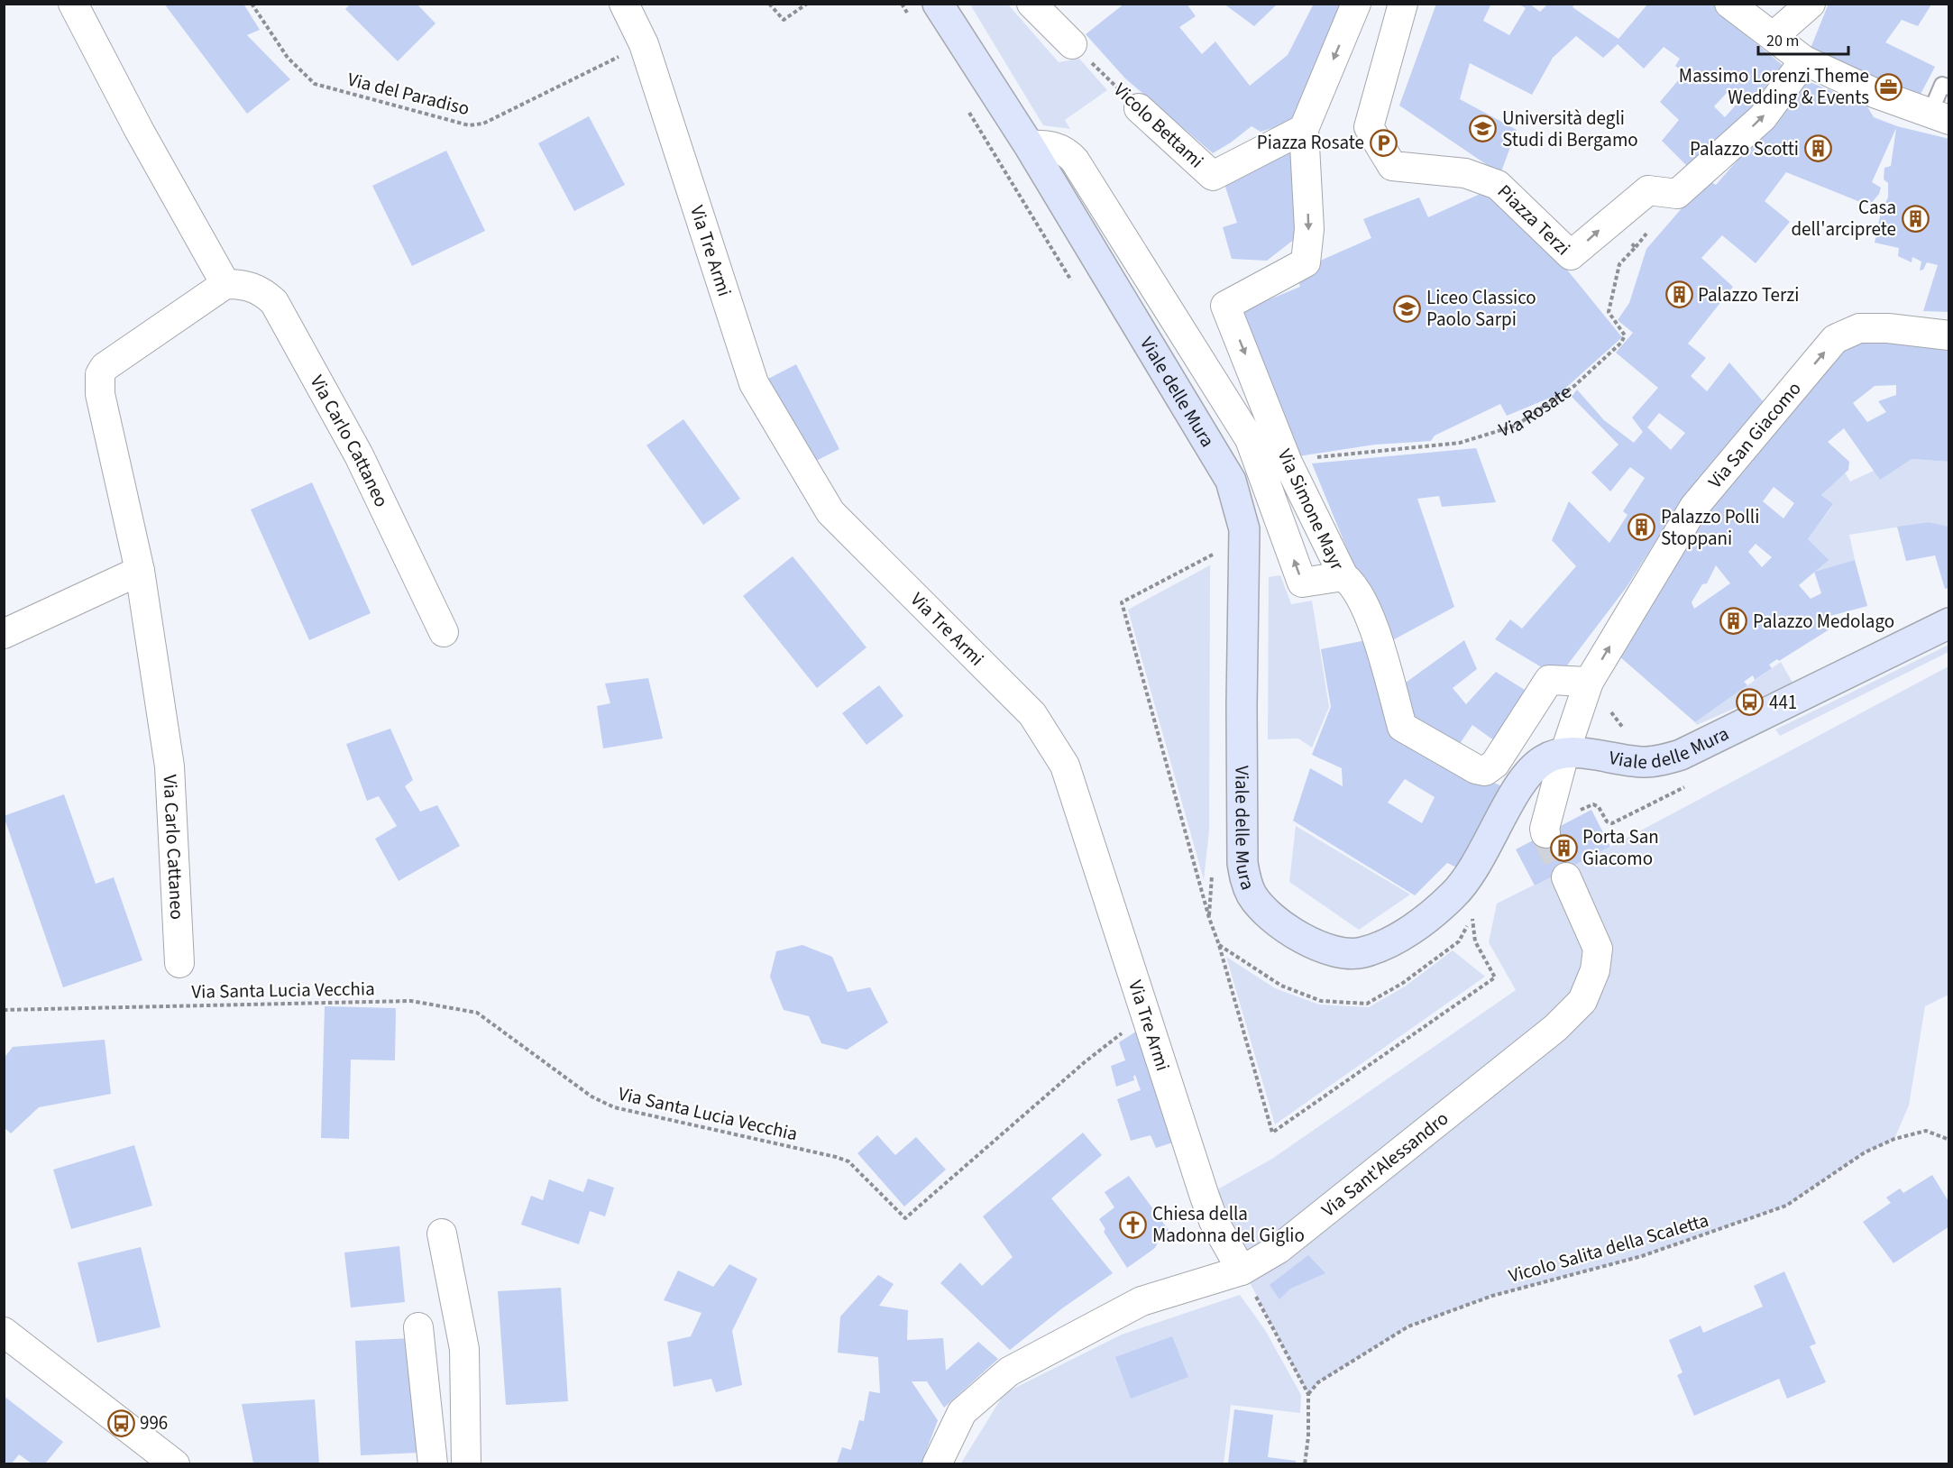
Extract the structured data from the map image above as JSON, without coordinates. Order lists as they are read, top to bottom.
{
  "streets": {
    "street": [
      "Vicolo Bettami",
      "Piazza Terzi",
      "Via Tre Armi",
      "Viale delle Mura",
      "Via San Giacomo",
      "Via Carlo Cattaneo",
      "Via Simone Mayr",
      "Via Sant'Alessandro"
    ],
    "path": [
      "Via del Paradiso",
      "Via Rosate",
      "Via Santa Lucia Vecchia",
      "Vicolo Salita della Scaletta"
    ]
  },
  "crossings": [
    ["Via del Paradiso", "Via Tre Armi"],
    ["Vicolo Bettami", "Via Simone Mayr"],
    ["Piazza Terzi", "Via Rosate"],
    ["Via Tre Armi", "Via Santa Lucia Vecchia"],
    ["Via Tre Armi", "Via Sant'Alessandro"],
    ["Viale delle Mura", "Via San Giacomo"],
    ["Viale delle Mura", "Via Simone Mayr"],
    ["Via Rosate", "Via Simone Mayr"]
  ],
  "one_way": ["Via San Giacomo"],
  "places": {
    "office": ["Massimo Lorenzi Theme Wedding & Events"],
    "school or university": ["Università degli Studi di Bergamo", "Liceo Classico Paolo Sarpi"],
    "parking": ["Piazza Rosate"],
    "building": [
      "Palazzo Scotti",
      "Casa dell'arciprete",
      "Palazzo Terzi",
      "Palazzo Polli Stoppani",
      "Palazzo Medolago",
      "Porta San Giacomo"
    ],
    "bus stop": ["441", "996"],
    "church": ["Chiesa della Madonna del Giglio"]
  },
  "scale_bar": "20 m"
}
